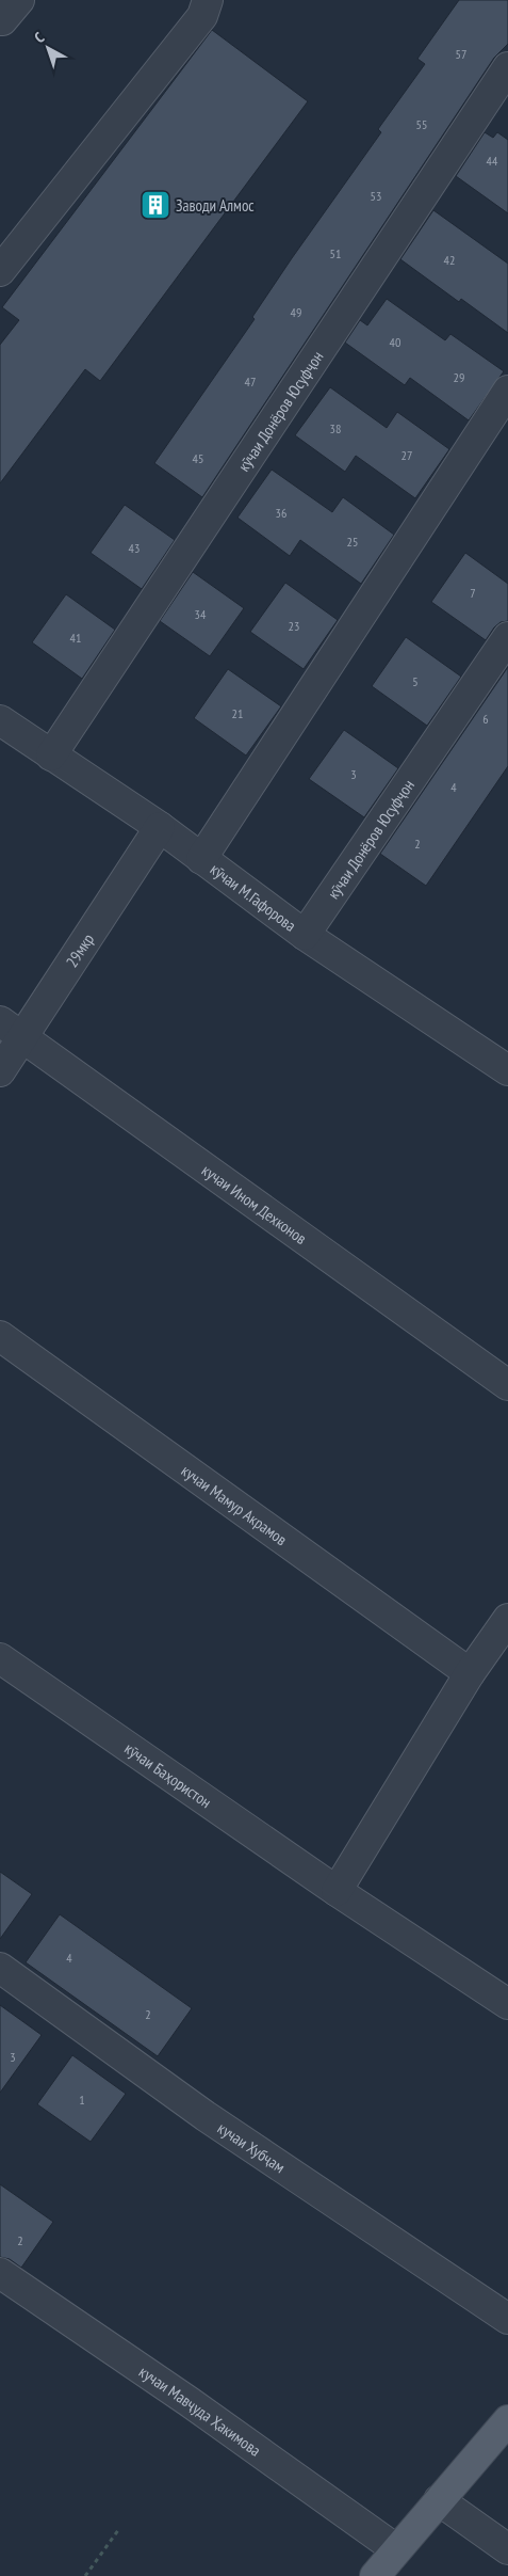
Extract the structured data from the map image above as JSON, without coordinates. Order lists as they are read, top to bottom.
{
  "streets": {
    "street": [
      "кӯчаи Донёров Юсуфҷон",
      "кӯчаи М.Гафорова",
      "29мкр",
      "кучаи Ином Дехконов",
      "кучаи Мамур Акрамов",
      "кӯчаи Баҳористон",
      "кучаи Хубҷам",
      "кучаи Мавҷуда Ҳакимова"
    ]
  },
  "crossings": [
    ["кӯчаи Донёров Юсуфҷон", "кӯчаи М.Гафорова"],
    ["кӯчаи М.Гафорова", "29мкр"],
    ["29мкр", "кучаи Ином Дехконов"]
  ],
  "places": {
    "building": ["Заводи Алмос"]
  },
  "house_numbers": [
    "57",
    "55",
    "44",
    "53",
    "51",
    "42",
    "49",
    "40",
    "29",
    "47",
    "38",
    "27",
    "45",
    "36",
    "25",
    "43",
    "7",
    "34",
    "23",
    "41",
    "5",
    "21",
    "6",
    "3",
    "4",
    "2",
    "4",
    "2",
    "3",
    "1",
    "2"
  ],
  "north": "top left"
}
